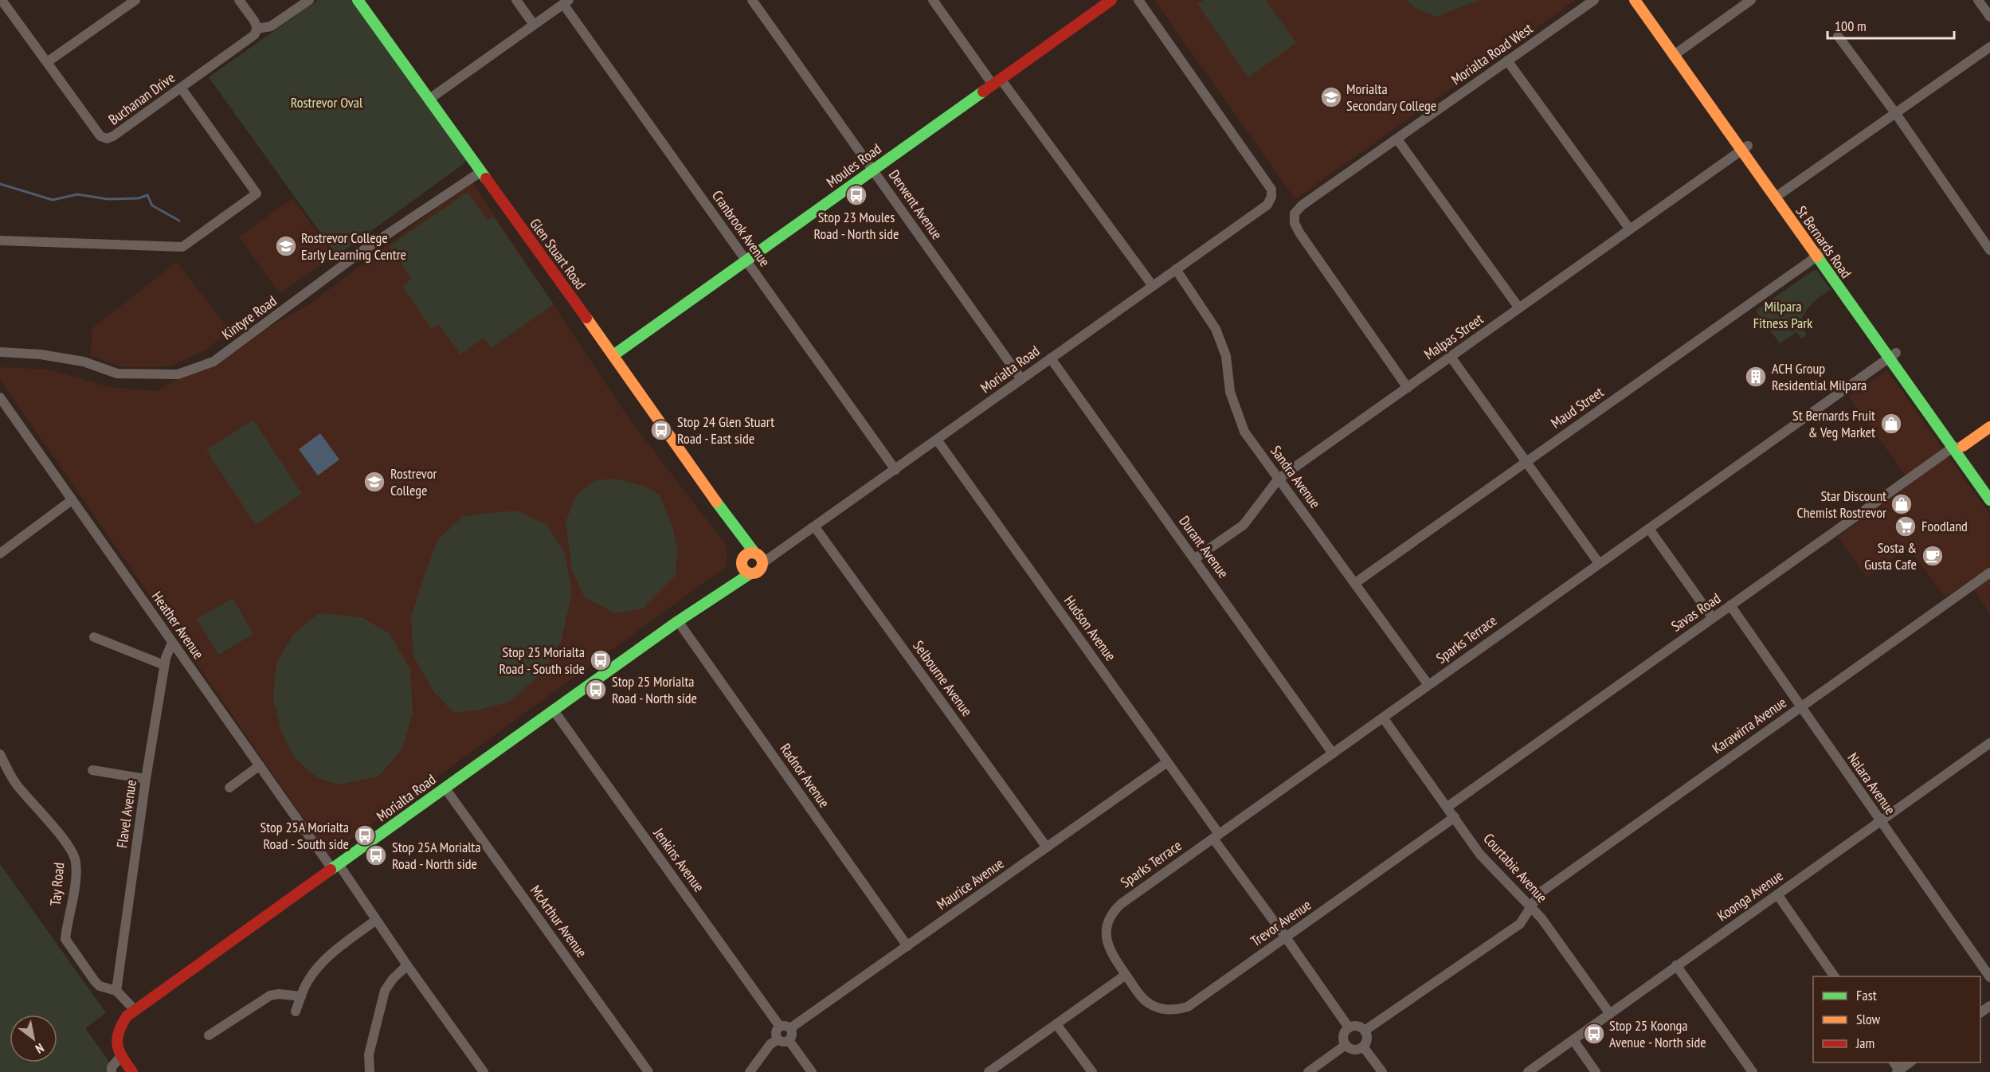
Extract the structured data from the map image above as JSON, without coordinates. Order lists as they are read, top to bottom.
{
  "streets": {
    "main road": [
      "Moules Road",
      "St Bernards Road",
      "Glen Stuart Road",
      "Morialta Road"
    ],
    "street": [
      "Morialta Road West",
      "Buchanan Drive",
      "Derwent Avenue",
      "Cranbrook Avenue",
      "Kintyre Road",
      "Malpas Street",
      "Maud Street",
      "Sandra Avenue",
      "Durant Avenue",
      "Savas Road",
      "Heather Avenue",
      "Hudson Avenue",
      "Sparks Terrace",
      "Selbourne Avenue",
      "Karawirra Avenue",
      "Radnor Avenue",
      "Nalara Avenue",
      "Flavel Avenue",
      "Jenkins Avenue",
      "Courtabie Avenue",
      "Tay Road",
      "Maurice Avenue",
      "Koonga Avenue",
      "McArthur Avenue",
      "Trevor Avenue"
    ]
  },
  "crossings": [
    ["Morialta Road West", "Malpas Street"],
    ["Moules Road", "Derwent Avenue"],
    ["Moules Road", "Cranbrook Avenue"],
    ["Moules Road", "Glen Stuart Road"],
    ["Derwent Avenue", "Morialta Road"],
    ["Cranbrook Avenue", "Morialta Road"],
    ["St Bernards Road", "Malpas Street"],
    ["St Bernards Road", "Maud Street"],
    ["St Bernards Road", "Savas Road"],
    ["St Bernards Road", "Sparks Terrace"],
    ["Glen Stuart Road", "Kintyre Road"],
    ["Glen Stuart Road", "Morialta Road"],
    ["Malpas Street", "Sandra Avenue"],
    ["Malpas Street", "Durant Avenue"],
    ["Morialta Road", "Sandra Avenue"],
    ["Morialta Road", "Durant Avenue"],
    ["Morialta Road", "Heather Avenue"],
    ["Morialta Road", "Hudson Avenue"],
    ["Morialta Road", "Selbourne Avenue"],
    ["Morialta Road", "Radnor Avenue"],
    ["Morialta Road", "Jenkins Avenue"],
    ["Morialta Road", "Tay Road"],
    ["Morialta Road", "McArthur Avenue"],
    ["Maud Street", "Sandra Avenue"],
    ["Sandra Avenue", "Sparks Terrace"],
    ["Durant Avenue", "Sparks Terrace"],
    ["Savas Road", "Nalara Avenue"],
    ["Savas Road", "Courtabie Avenue"],
    ["Heather Avenue", "Flavel Avenue"],
    ["Hudson Avenue", "Sparks Terrace"],
    ["Hudson Avenue", "Karawirra Avenue"],
    ["Hudson Avenue", "Maurice Avenue"],
    ["Hudson Avenue", "Trevor Avenue"],
    ["Sparks Terrace", "Courtabie Avenue"],
    ["Sparks Terrace", "Trevor Avenue"],
    ["Selbourne Avenue", "Maurice Avenue"],
    ["Karawirra Avenue", "Nalara Avenue"],
    ["Karawirra Avenue", "Courtabie Avenue"],
    ["Radnor Avenue", "Maurice Avenue"],
    ["Nalara Avenue", "Koonga Avenue"],
    ["Flavel Avenue", "Tay Road"],
    ["Jenkins Avenue", "Maurice Avenue"],
    ["Courtabie Avenue", "Koonga Avenue"],
    ["Courtabie Avenue", "Trevor Avenue"]
  ],
  "parks": ["Rostrevor Oval", "Milpara Fitness Park"],
  "places": {
    "school or university": ["Morialta Secondary College", "Rostrevor College Early Learning Centre", "Rostrevor College"],
    "bus stop": [
      "Stop 23 Moules Road - North side",
      "Stop 24 Glen Stuart Road - East side",
      "Stop 25 Morialta Road - South side",
      "Stop 25 Morialta Road - North side",
      "Stop 25A Morialta Road - South side",
      "Stop 25A Morialta Road - North side",
      "Stop 25 Koonga Avenue - North side"
    ],
    "building": ["ACH Group Residential Milpara"],
    "shop": ["St Bernards Fruit & Veg Market", "Star Discount Chemist Rostrevor"],
    "supermarket": ["Foodland"],
    "cafe": ["Sosta & Gusta Cafe"]
  },
  "legend": ["Fast", "Slow", "Jam"],
  "scale_bar": "100 m",
  "north": "bottom right"
}
